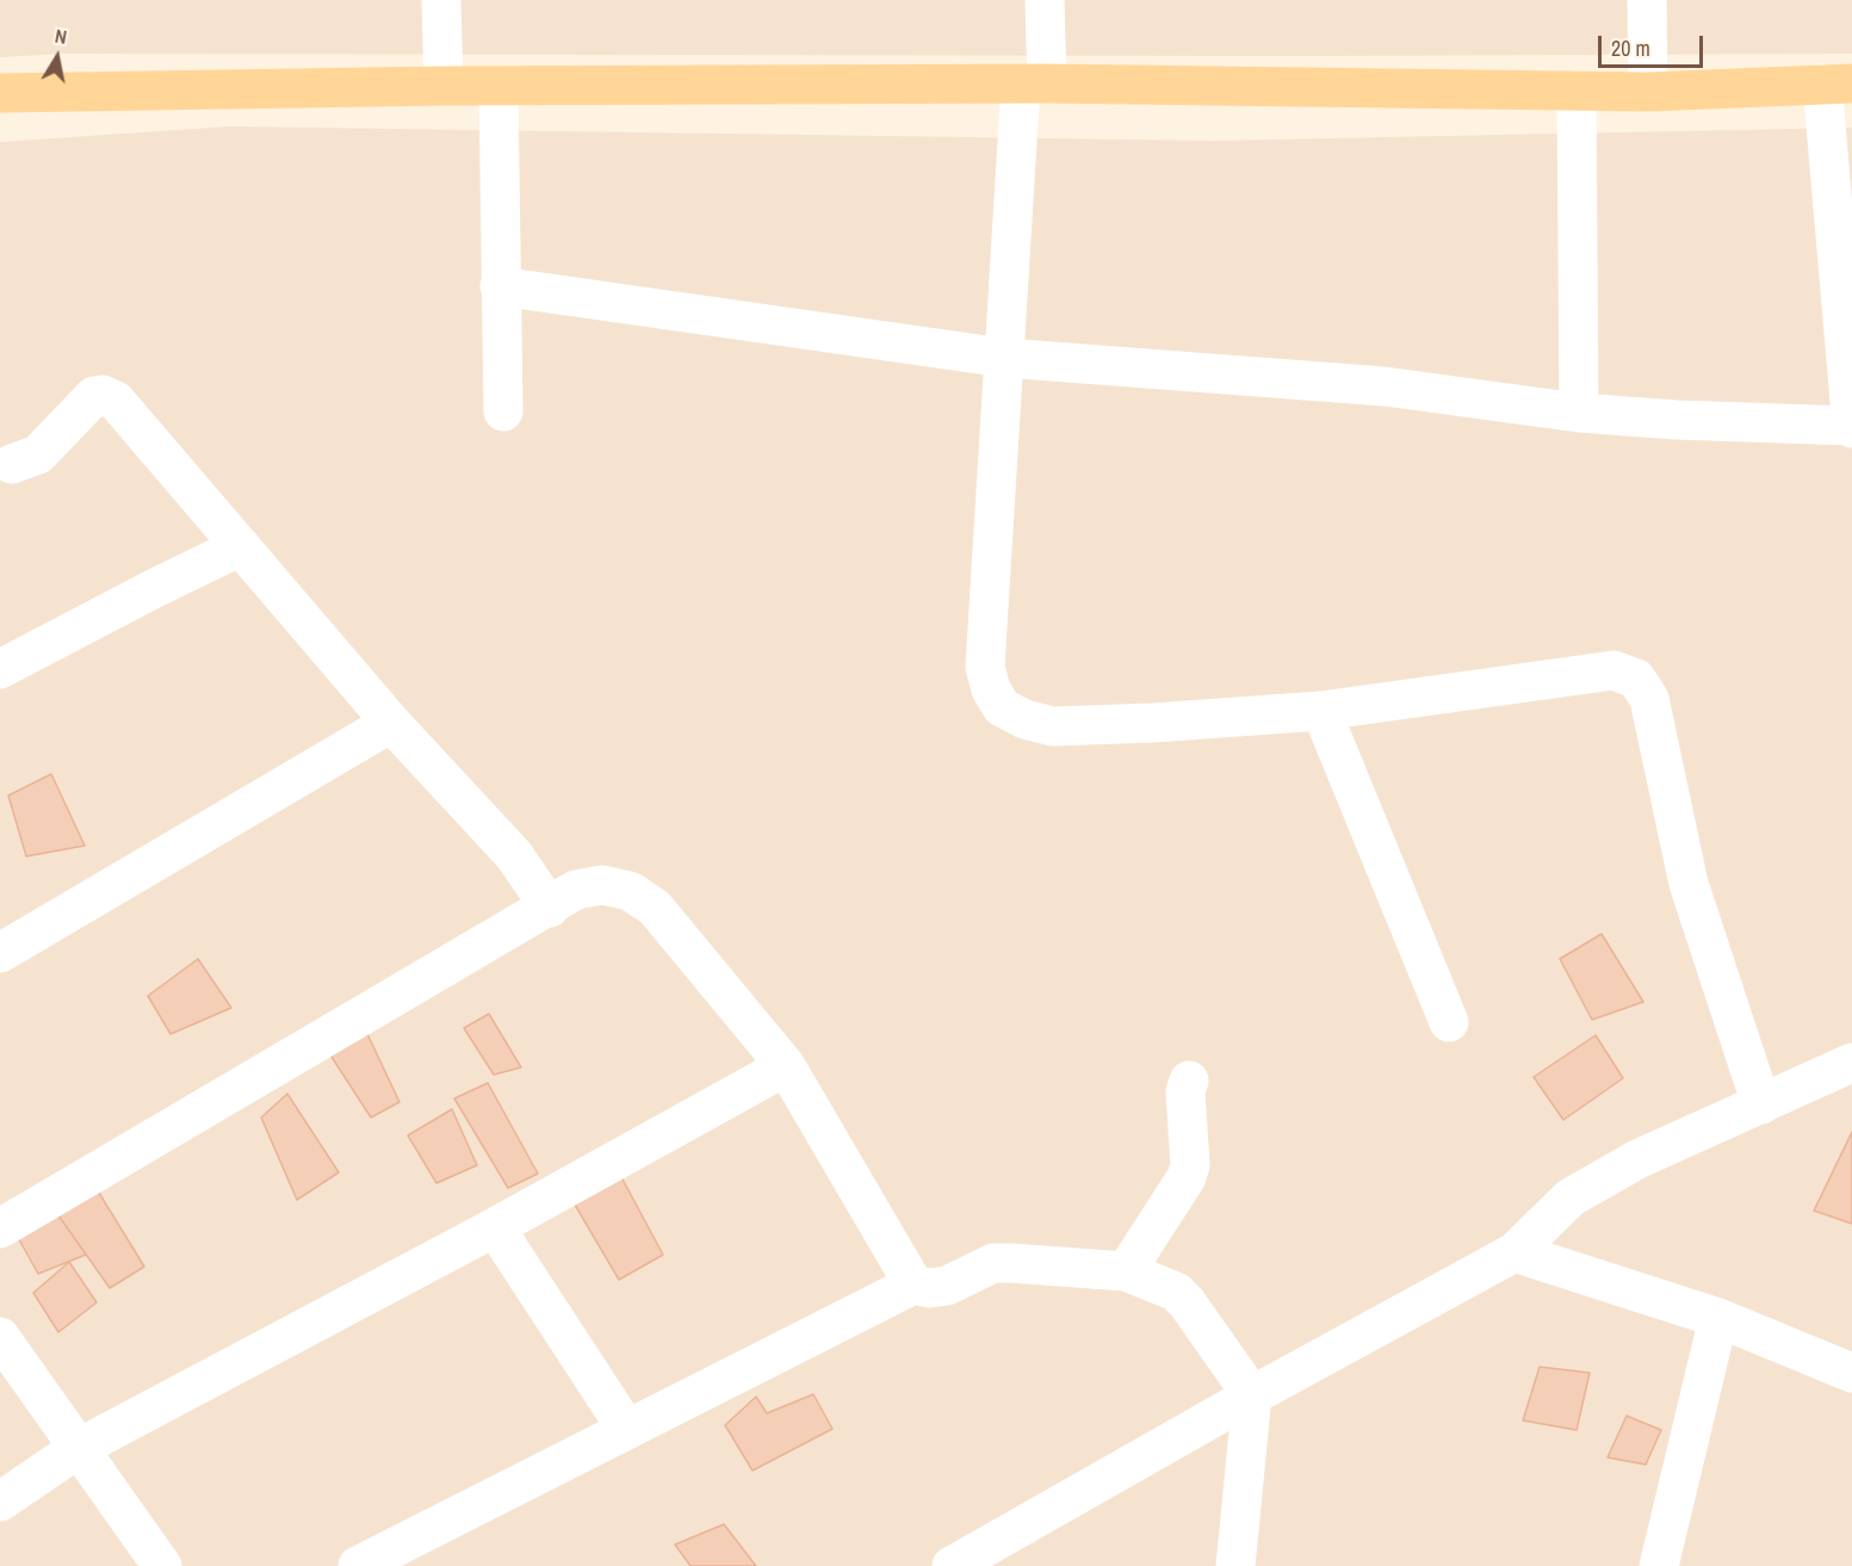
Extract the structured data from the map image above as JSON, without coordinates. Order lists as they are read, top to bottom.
{
  "scale_bar": "20 m",
  "north": "top"
}
